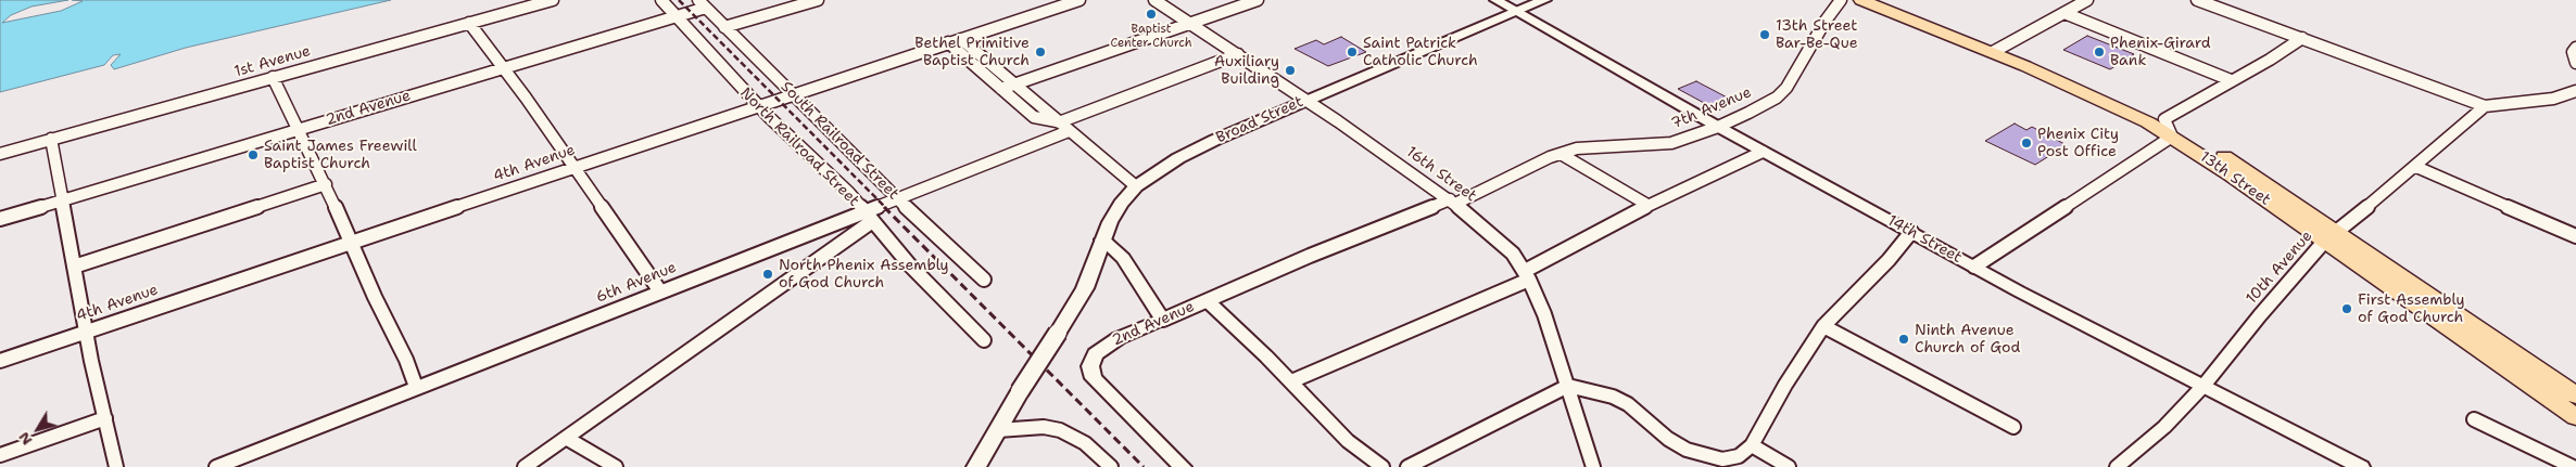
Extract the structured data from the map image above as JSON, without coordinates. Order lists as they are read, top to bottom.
{
  "streets": {
    "main road": ["Broad Street", "13th Street"],
    "street": [
      "1st Avenue",
      "2nd Avenue",
      "7th Avenue",
      "South Railroad Street",
      "North Railroad Street",
      "4th Avenue",
      "16th Street",
      "14th Street",
      "10th Avenue",
      "6th Avenue"
    ]
  },
  "crossings": [
    ["2nd Avenue", "7th Avenue"],
    ["2nd Avenue", "South Railroad Street"],
    ["2nd Avenue", "North Railroad Street"],
    ["7th Avenue", "16th Street"],
    ["7th Avenue", "14th Street"],
    ["Broad Street", "16th Street"],
    ["Broad Street", "14th Street"],
    ["South Railroad Street", "4th Avenue"],
    ["South Railroad Street", "6th Avenue"],
    ["North Railroad Street", "4th Avenue"],
    ["North Railroad Street", "6th Avenue"],
    ["13th Street", "10th Avenue"],
    ["14th Street", "10th Avenue"]
  ],
  "places": [
    "Baptist Center Church",
    "13th Street Bar-Be-Que",
    "Bethel Primitive Baptist Church",
    "Saint Patrick Catholic Church",
    "Phenix-Girard Bank",
    "Auxiliary Building",
    "Phenix City Post Office",
    "Saint James Freewill Baptist Church",
    "North Phenix Assembly of God Church",
    "First Assembly of God Church",
    "Ninth Avenue Church of God"
  ],
  "north": "bottom left"
}
